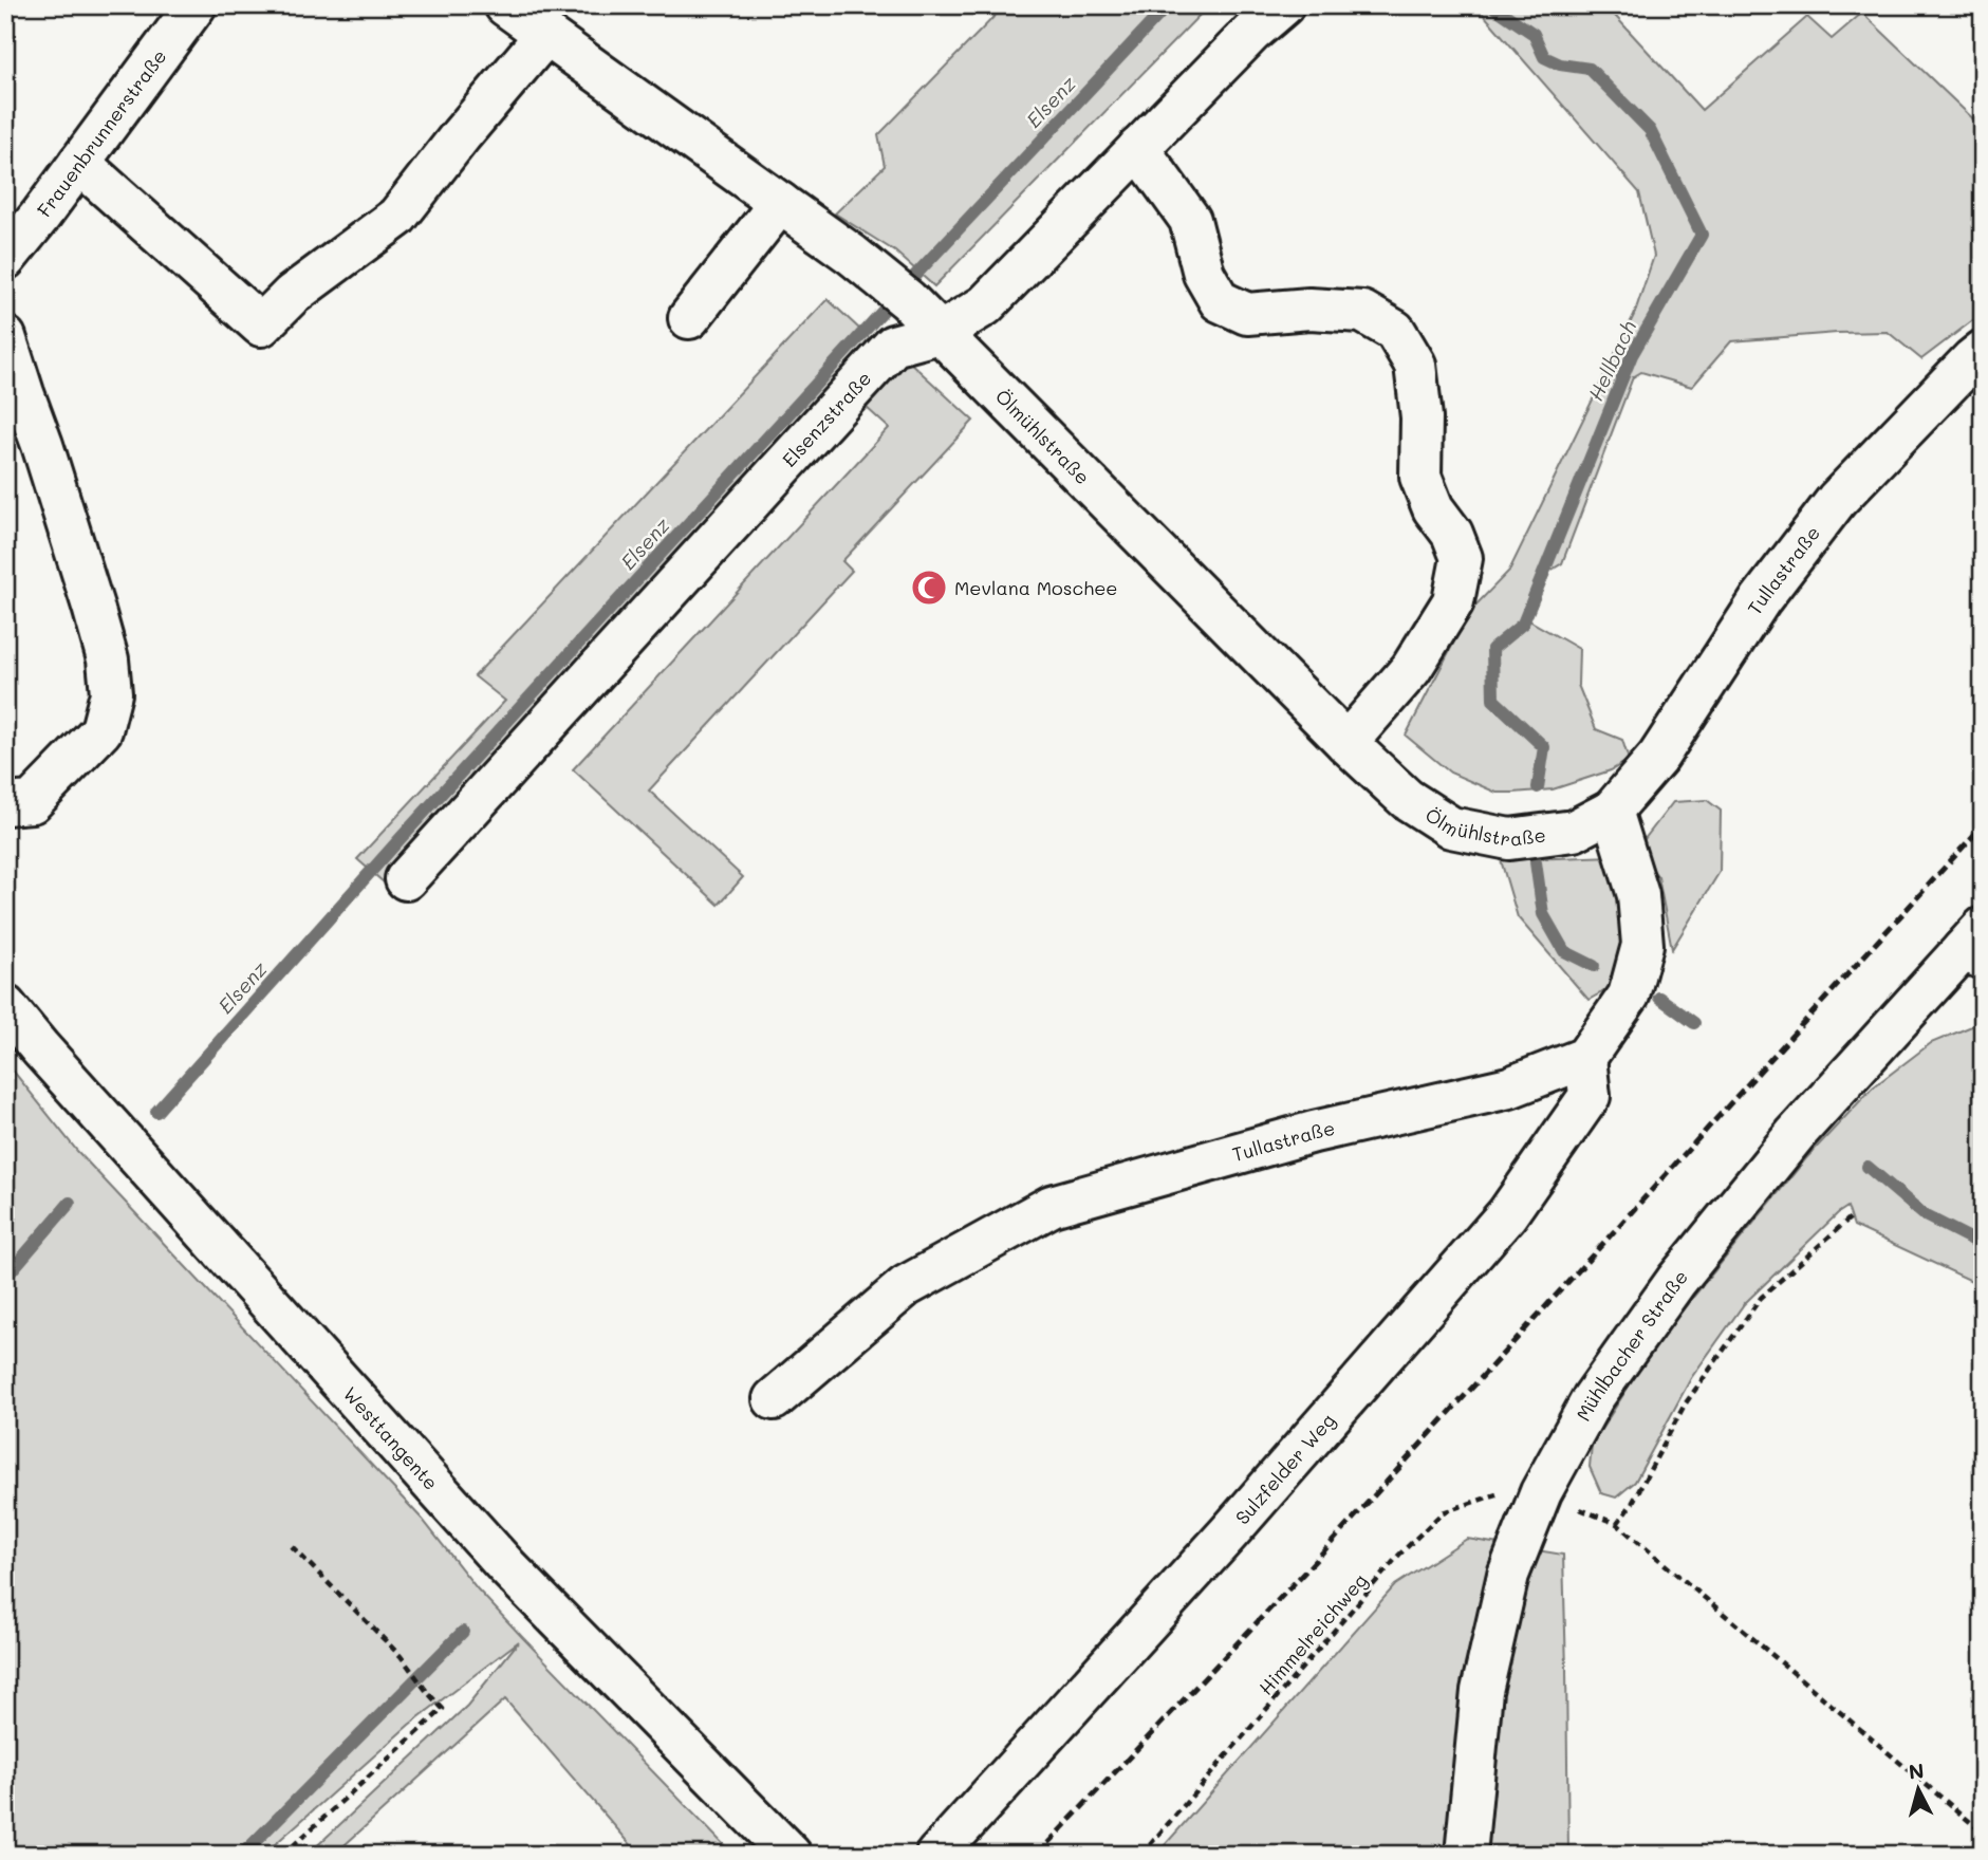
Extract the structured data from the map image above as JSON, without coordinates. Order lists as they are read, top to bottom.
{
  "streets": {
    "street": [
      "Frauenbrunnerstraße",
      "Elsenzstraße",
      "Ölmühlstraße",
      "Tullastraße",
      "Mühlbacher Straße",
      "Westtangente",
      "Sulzfelder Weg"
    ],
    "path": ["Himmelreichweg"]
  },
  "crossings": [
    ["Elsenzstraße", "Ölmühlstraße"],
    ["Ölmühlstraße", "Tullastraße"],
    ["Tullastraße", "Sulzfelder Weg"],
    ["Mühlbacher Straße", "Himmelreichweg"]
  ],
  "water": ["Elsenz", "Hellbach"],
  "places": {
    "mosque": ["Mevlana Moschee"]
  },
  "north": "top"
}
